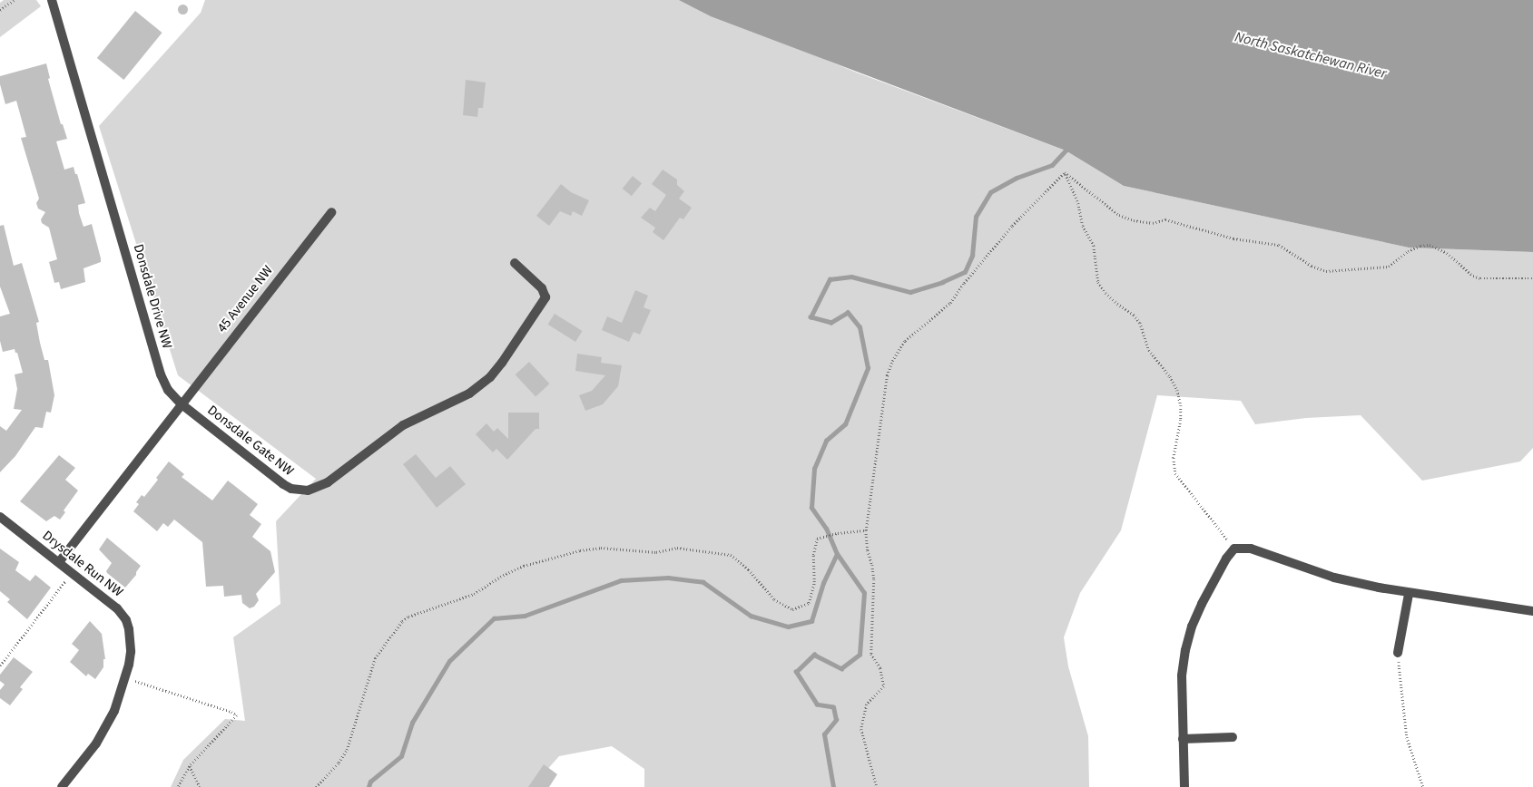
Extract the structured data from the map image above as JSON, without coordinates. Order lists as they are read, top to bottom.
{
  "streets": {
    "street": [
      "Donsdale Drive NW",
      "45 Avenue NW",
      "Donsdale Gate NW",
      "Drysdale Run NW"
    ]
  },
  "crossings": [
    ["Donsdale Drive NW", "45 Avenue NW"],
    ["Donsdale Drive NW", "Donsdale Gate NW"],
    ["45 Avenue NW", "Donsdale Gate NW"]
  ],
  "water": ["North Saskatchewan River"]
}
